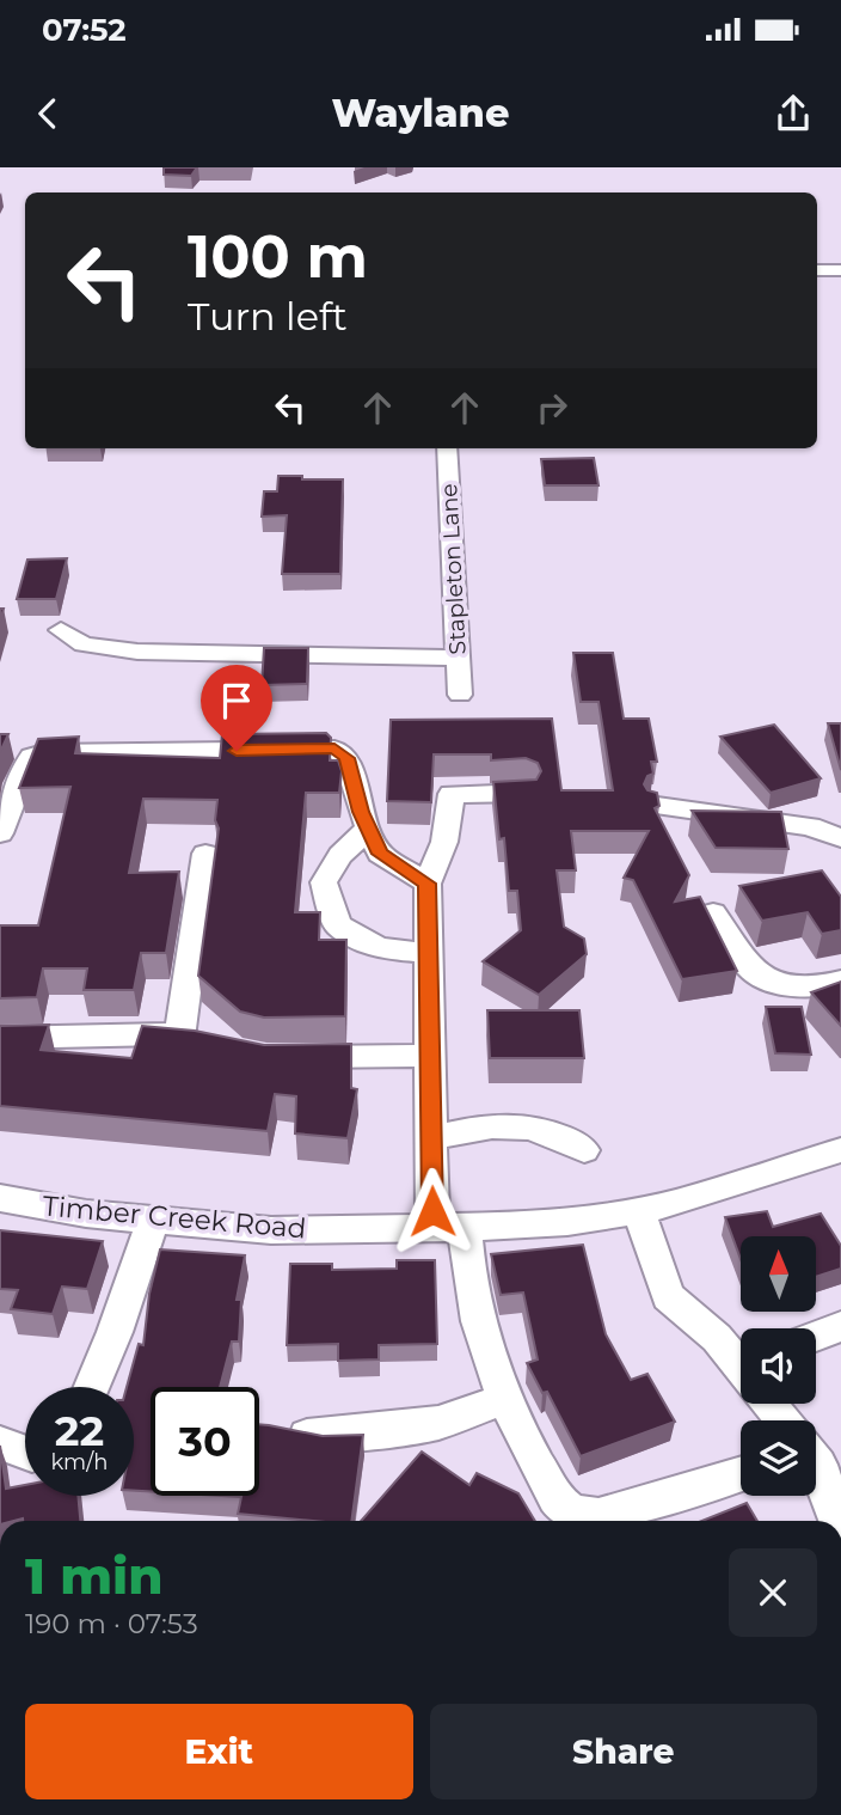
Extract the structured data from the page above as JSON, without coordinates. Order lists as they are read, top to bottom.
{
  "streets": {
    "street": ["Stapleton Lane", "Timber Creek Road"]
  },
  "north": "top",
  "page": {
    "status": "07:52",
    "header": "Waylane",
    "turn": ["100 m", "Turn left"],
    "speed": "22 km/h",
    "limit": "30",
    "heading": ["1 min", "190 m · 07:53"],
    "buttons": ["Exit", "Share"]
  }
}
